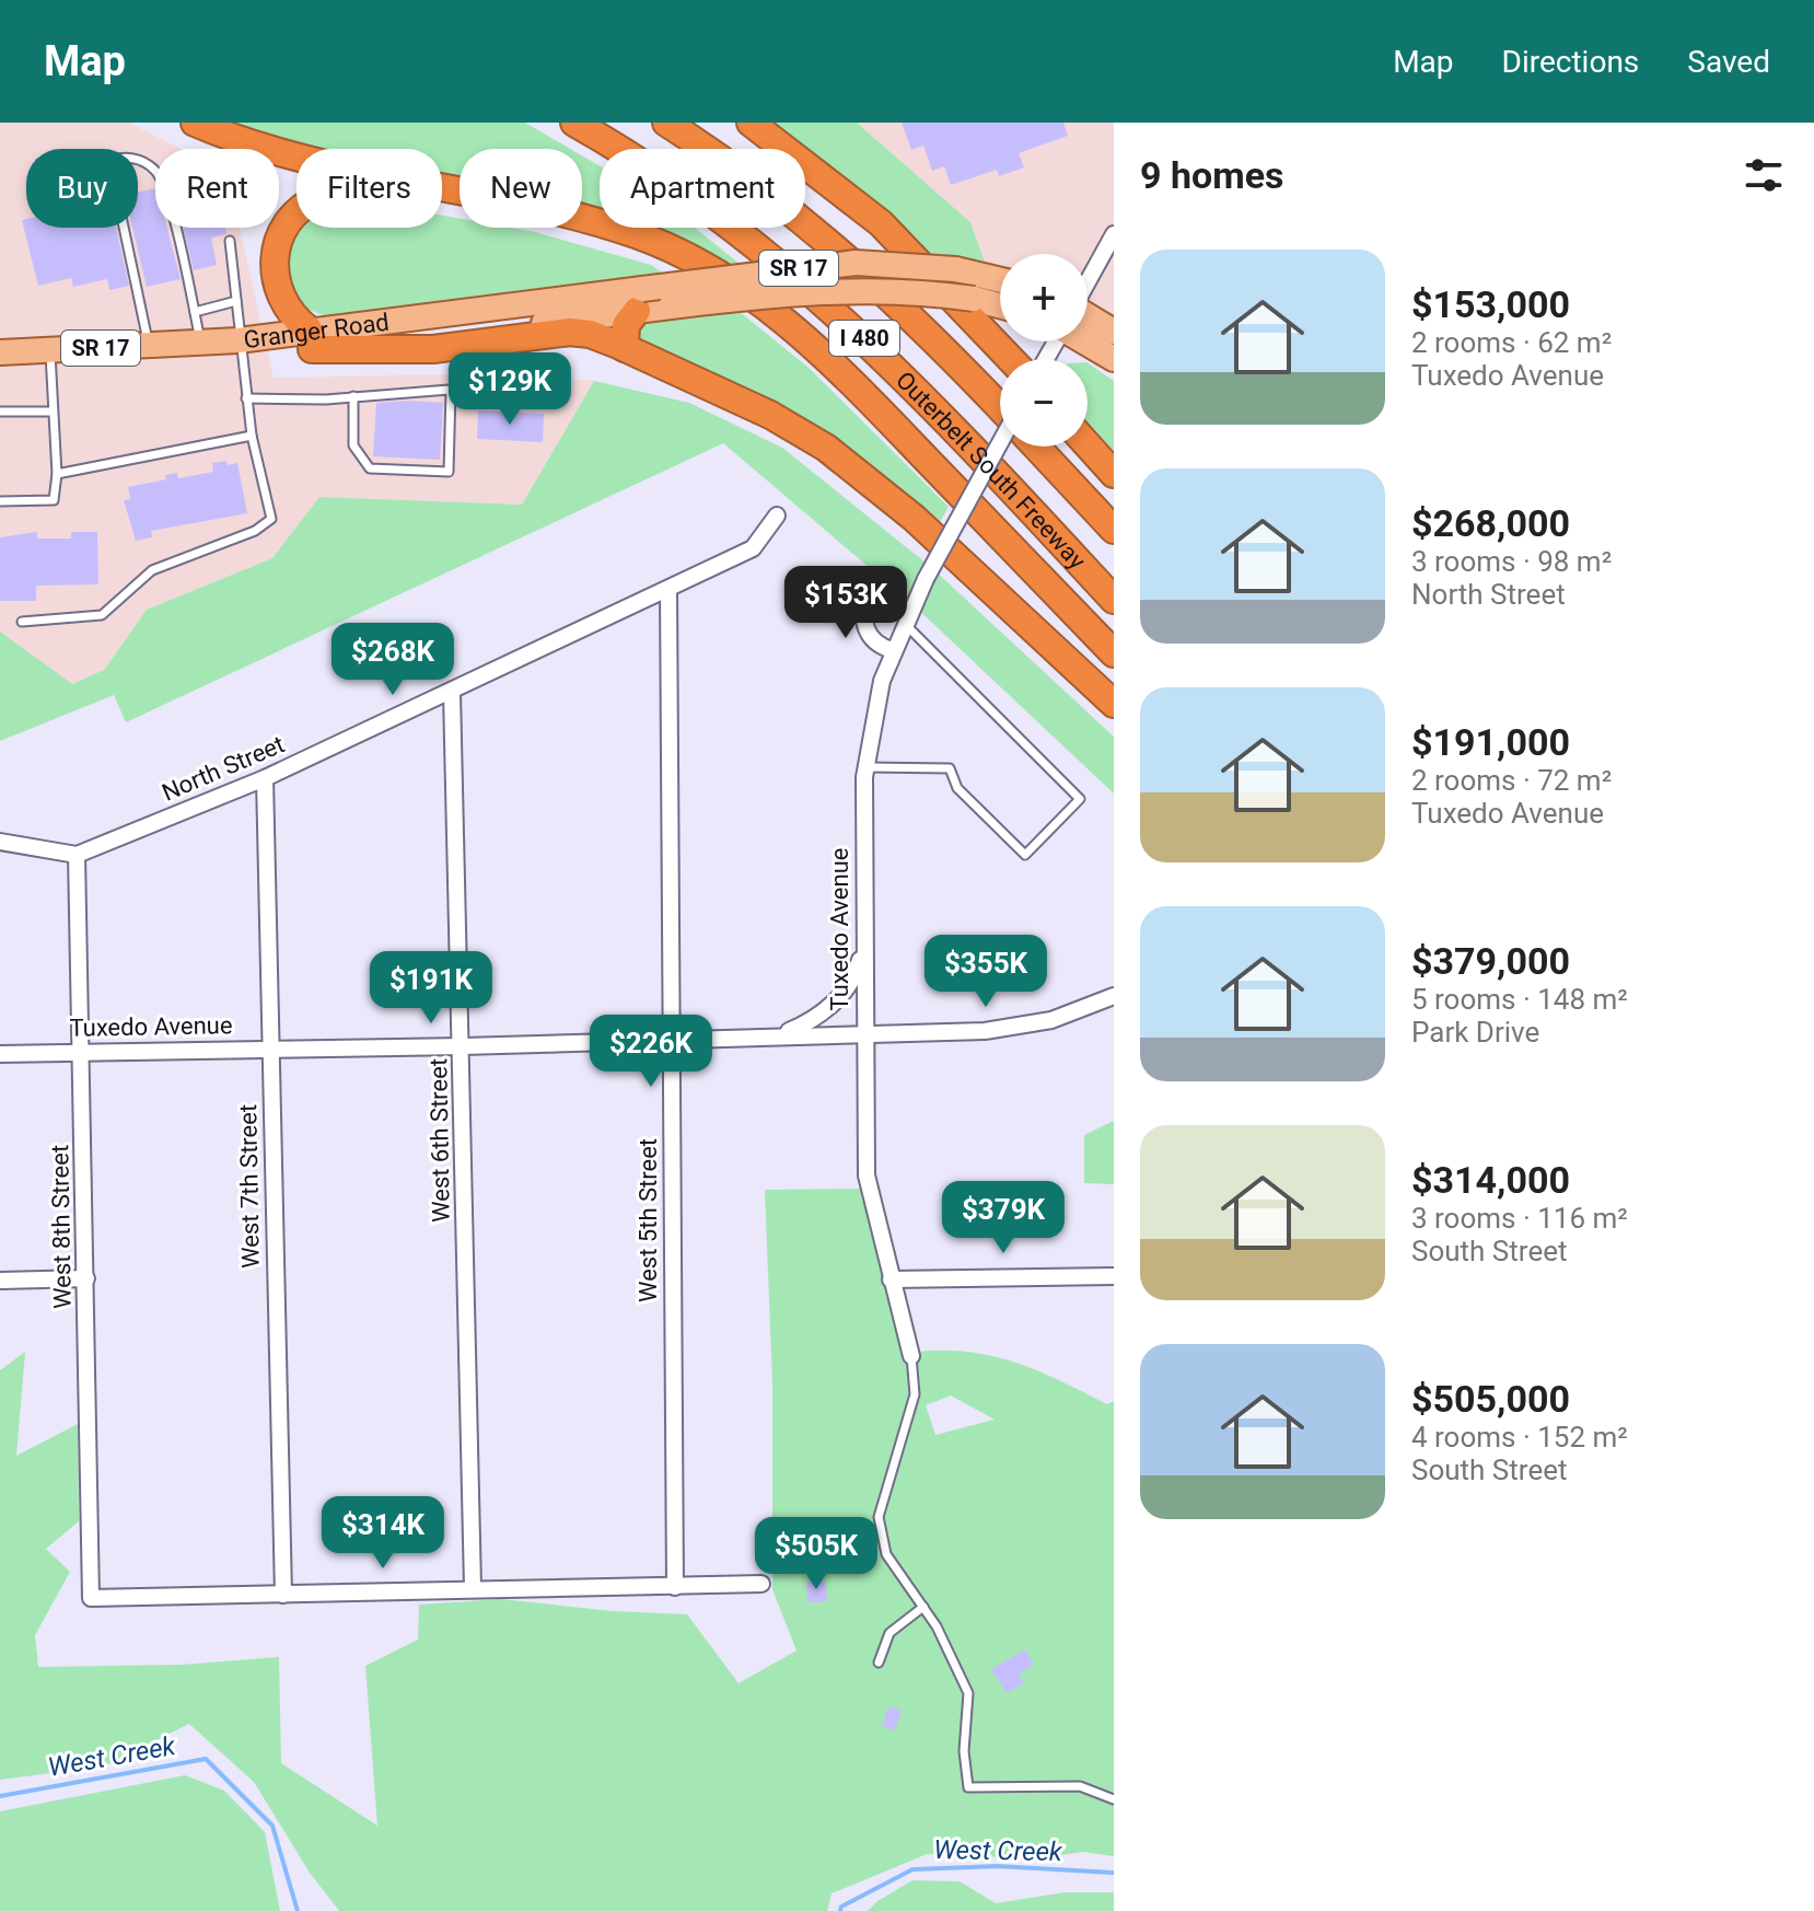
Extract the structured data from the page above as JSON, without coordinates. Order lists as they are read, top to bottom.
{
  "streets": {
    "highway": ["I 480", "Outerbelt South Freeway"],
    "main road": ["SR 17", "Granger Road"],
    "street": [
      "North Street",
      "Tuxedo Avenue",
      "West 6th Street",
      "West 7th Street",
      "West 5th Street",
      "West 8th Street"
    ]
  },
  "crossings": [
    ["SR 17", "Granger Road"],
    ["North Street", "West 6th Street"],
    ["North Street", "West 7th Street"],
    ["North Street", "West 5th Street"],
    ["North Street", "West 8th Street"],
    ["Tuxedo Avenue", "West 6th Street"],
    ["Tuxedo Avenue", "West 7th Street"],
    ["Tuxedo Avenue", "West 5th Street"],
    ["Tuxedo Avenue", "West 8th Street"],
    ["West 7th Street", "West 8th Street"]
  ],
  "water": ["West Creek"],
  "page": {
    "header": "Map",
    "nav": ["Map", "Directions", "Saved"],
    "heading": "9 homes",
    "chip": [
      "Buy",
      "Rent",
      "Filters",
      "New",
      "Apartment"
    ],
    "list": [
      {
        "name": "$153,000",
        "note": "2 rooms · 62 m² · Tuxedo Avenue"
      },
      {
        "name": "$268,000",
        "note": "3 rooms · 98 m² · North Street"
      },
      {
        "name": "$191,000",
        "note": "2 rooms · 72 m² · Tuxedo Avenue"
      },
      {
        "name": "$379,000",
        "note": "5 rooms · 148 m² · Park Drive"
      },
      {
        "name": "$314,000",
        "note": "3 rooms · 116 m² · South Street"
      },
      {
        "name": "$505,000",
        "note": "4 rooms · 152 m² · South Street"
      }
    ],
    "map_buttons": ["+", "−"],
    "price": [
      "$129K",
      "$153K",
      "$268K",
      "$355K",
      "$191K",
      "$226K",
      "$379K",
      "$314K",
      "$505K"
    ]
  }
}
